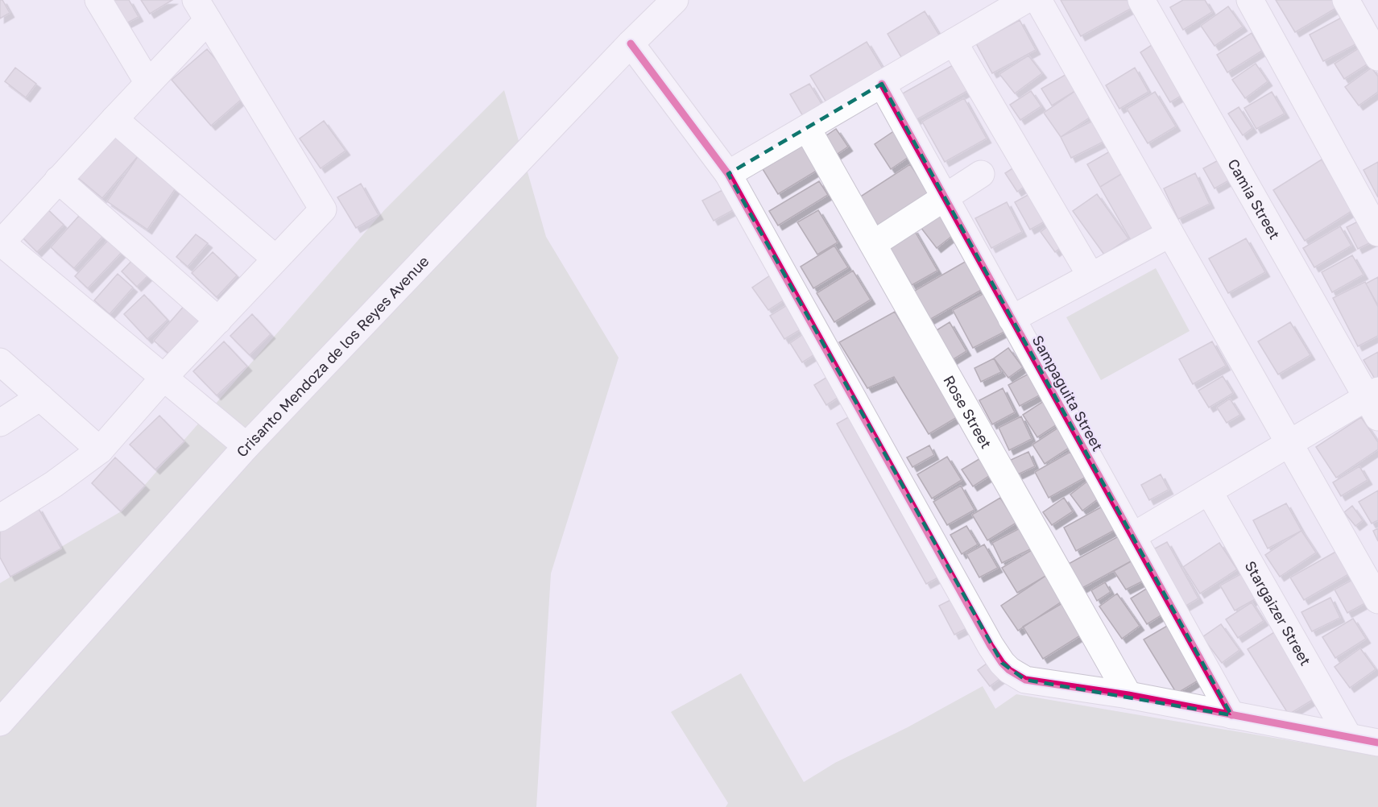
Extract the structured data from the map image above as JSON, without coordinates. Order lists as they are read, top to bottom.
{
  "streets": {
    "street": [
      "Camia Street",
      "Crisanto Mendoza de los Reyes Avenue",
      "Sampaguita Street",
      "Rose Street",
      "Stargaizer Street"
    ]
  }
}
